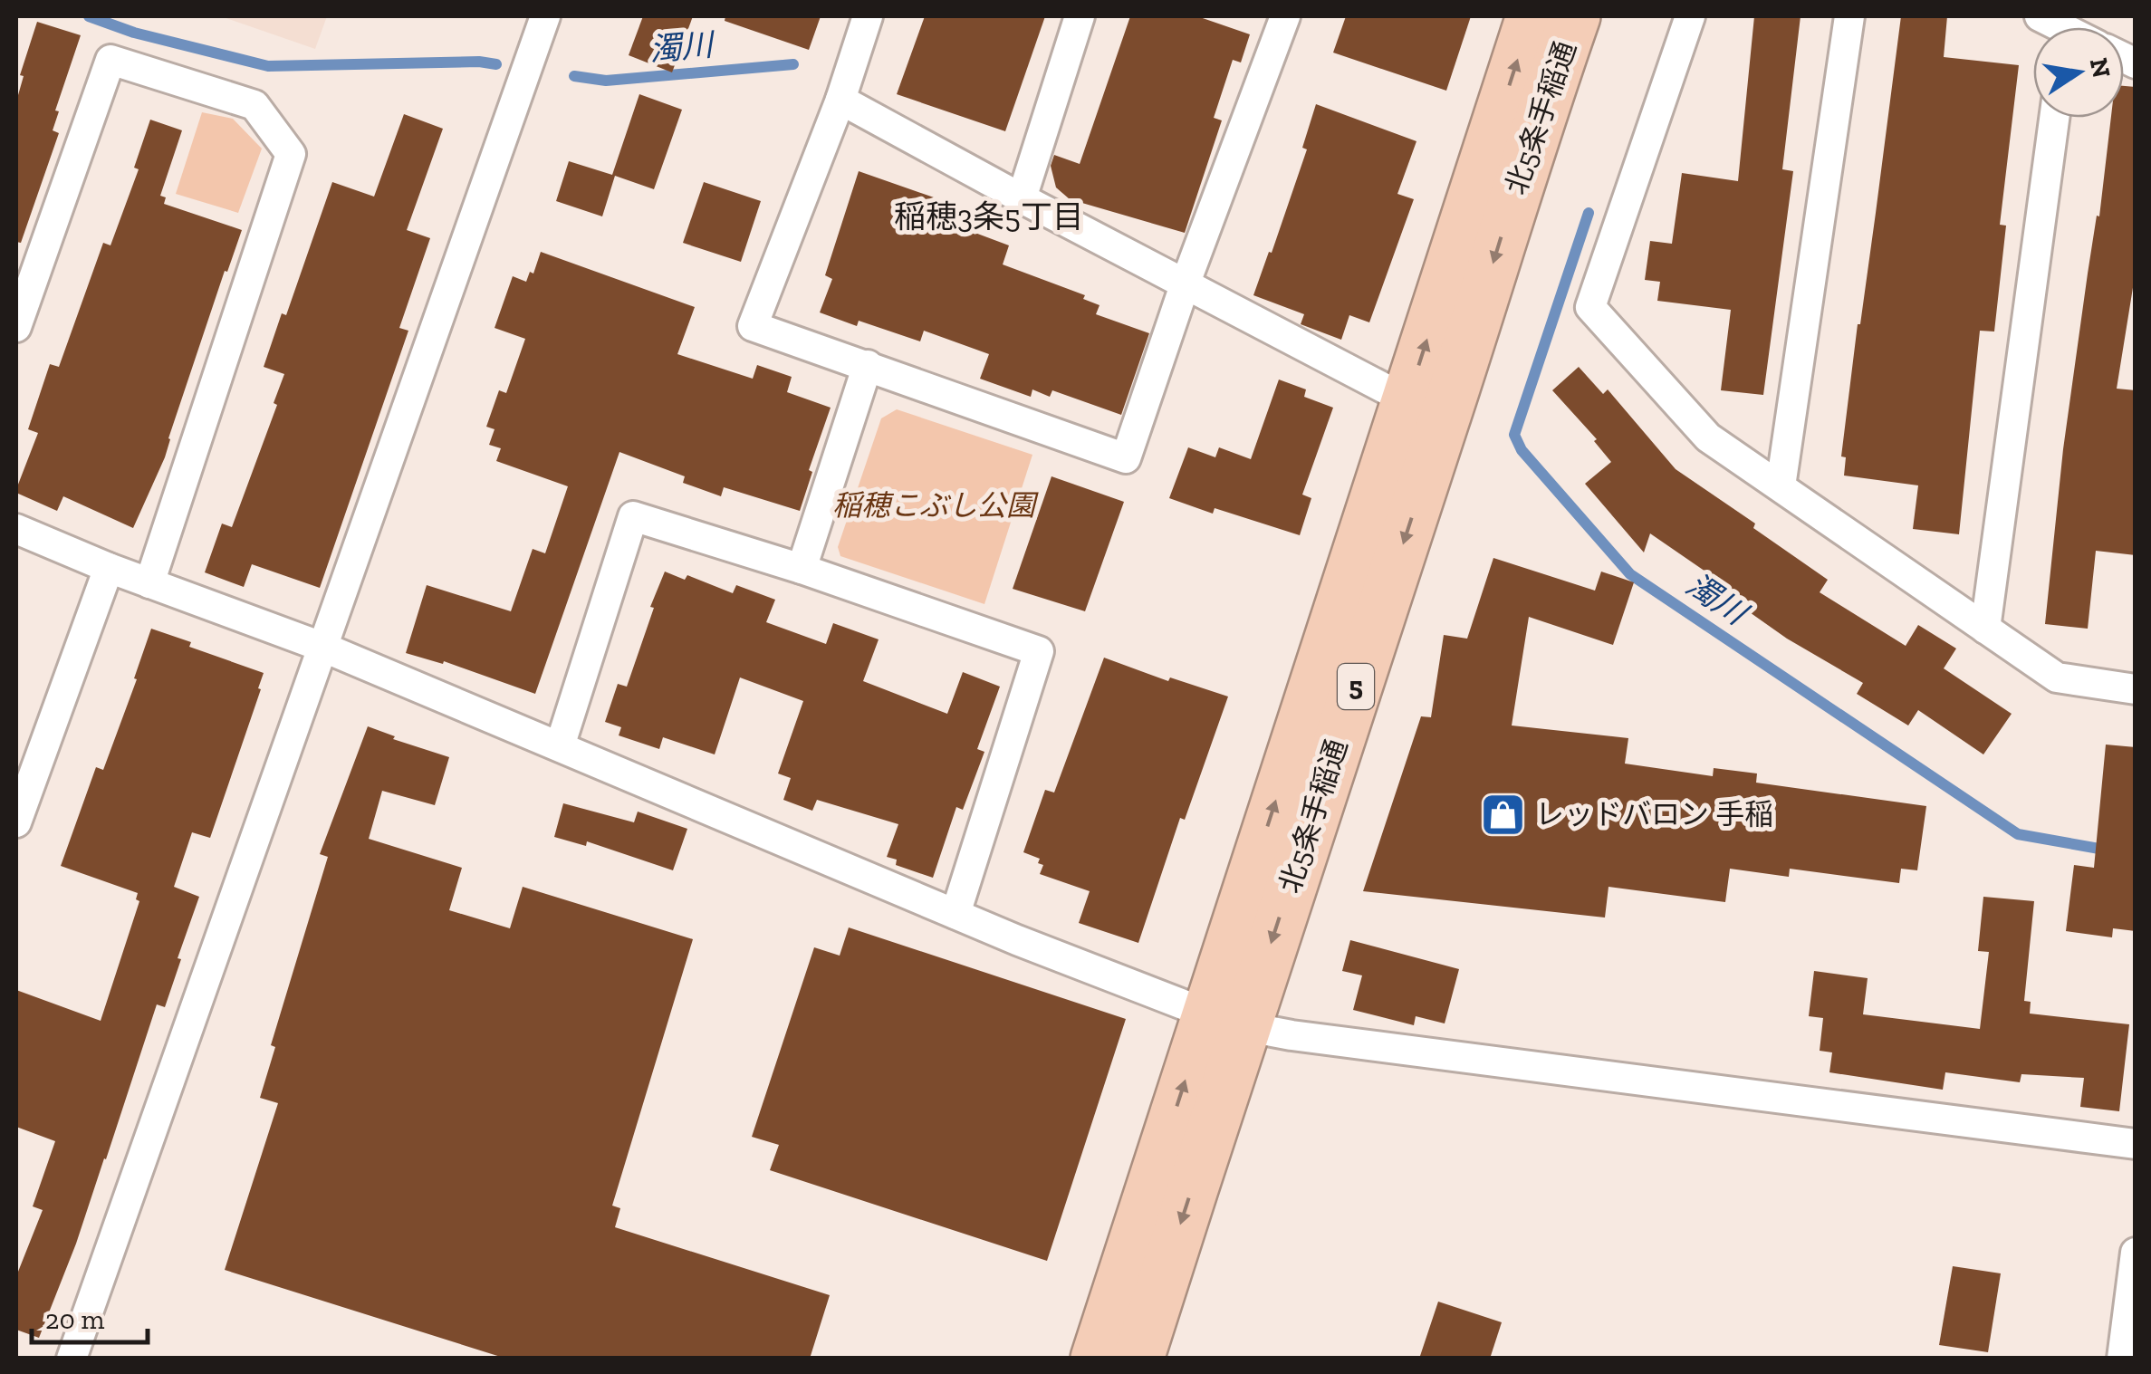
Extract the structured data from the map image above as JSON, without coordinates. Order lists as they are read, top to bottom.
{
  "streets": {
    "highway": ["北5条手稲通", "5"]
  },
  "districts": ["稲穂3条5丁目"],
  "water": ["濁川"],
  "parks": ["稲穂こぶし公園"],
  "places": {
    "shop": ["レッドバロン 手稲"]
  },
  "scale_bar": "20 m",
  "north": "right"
}
